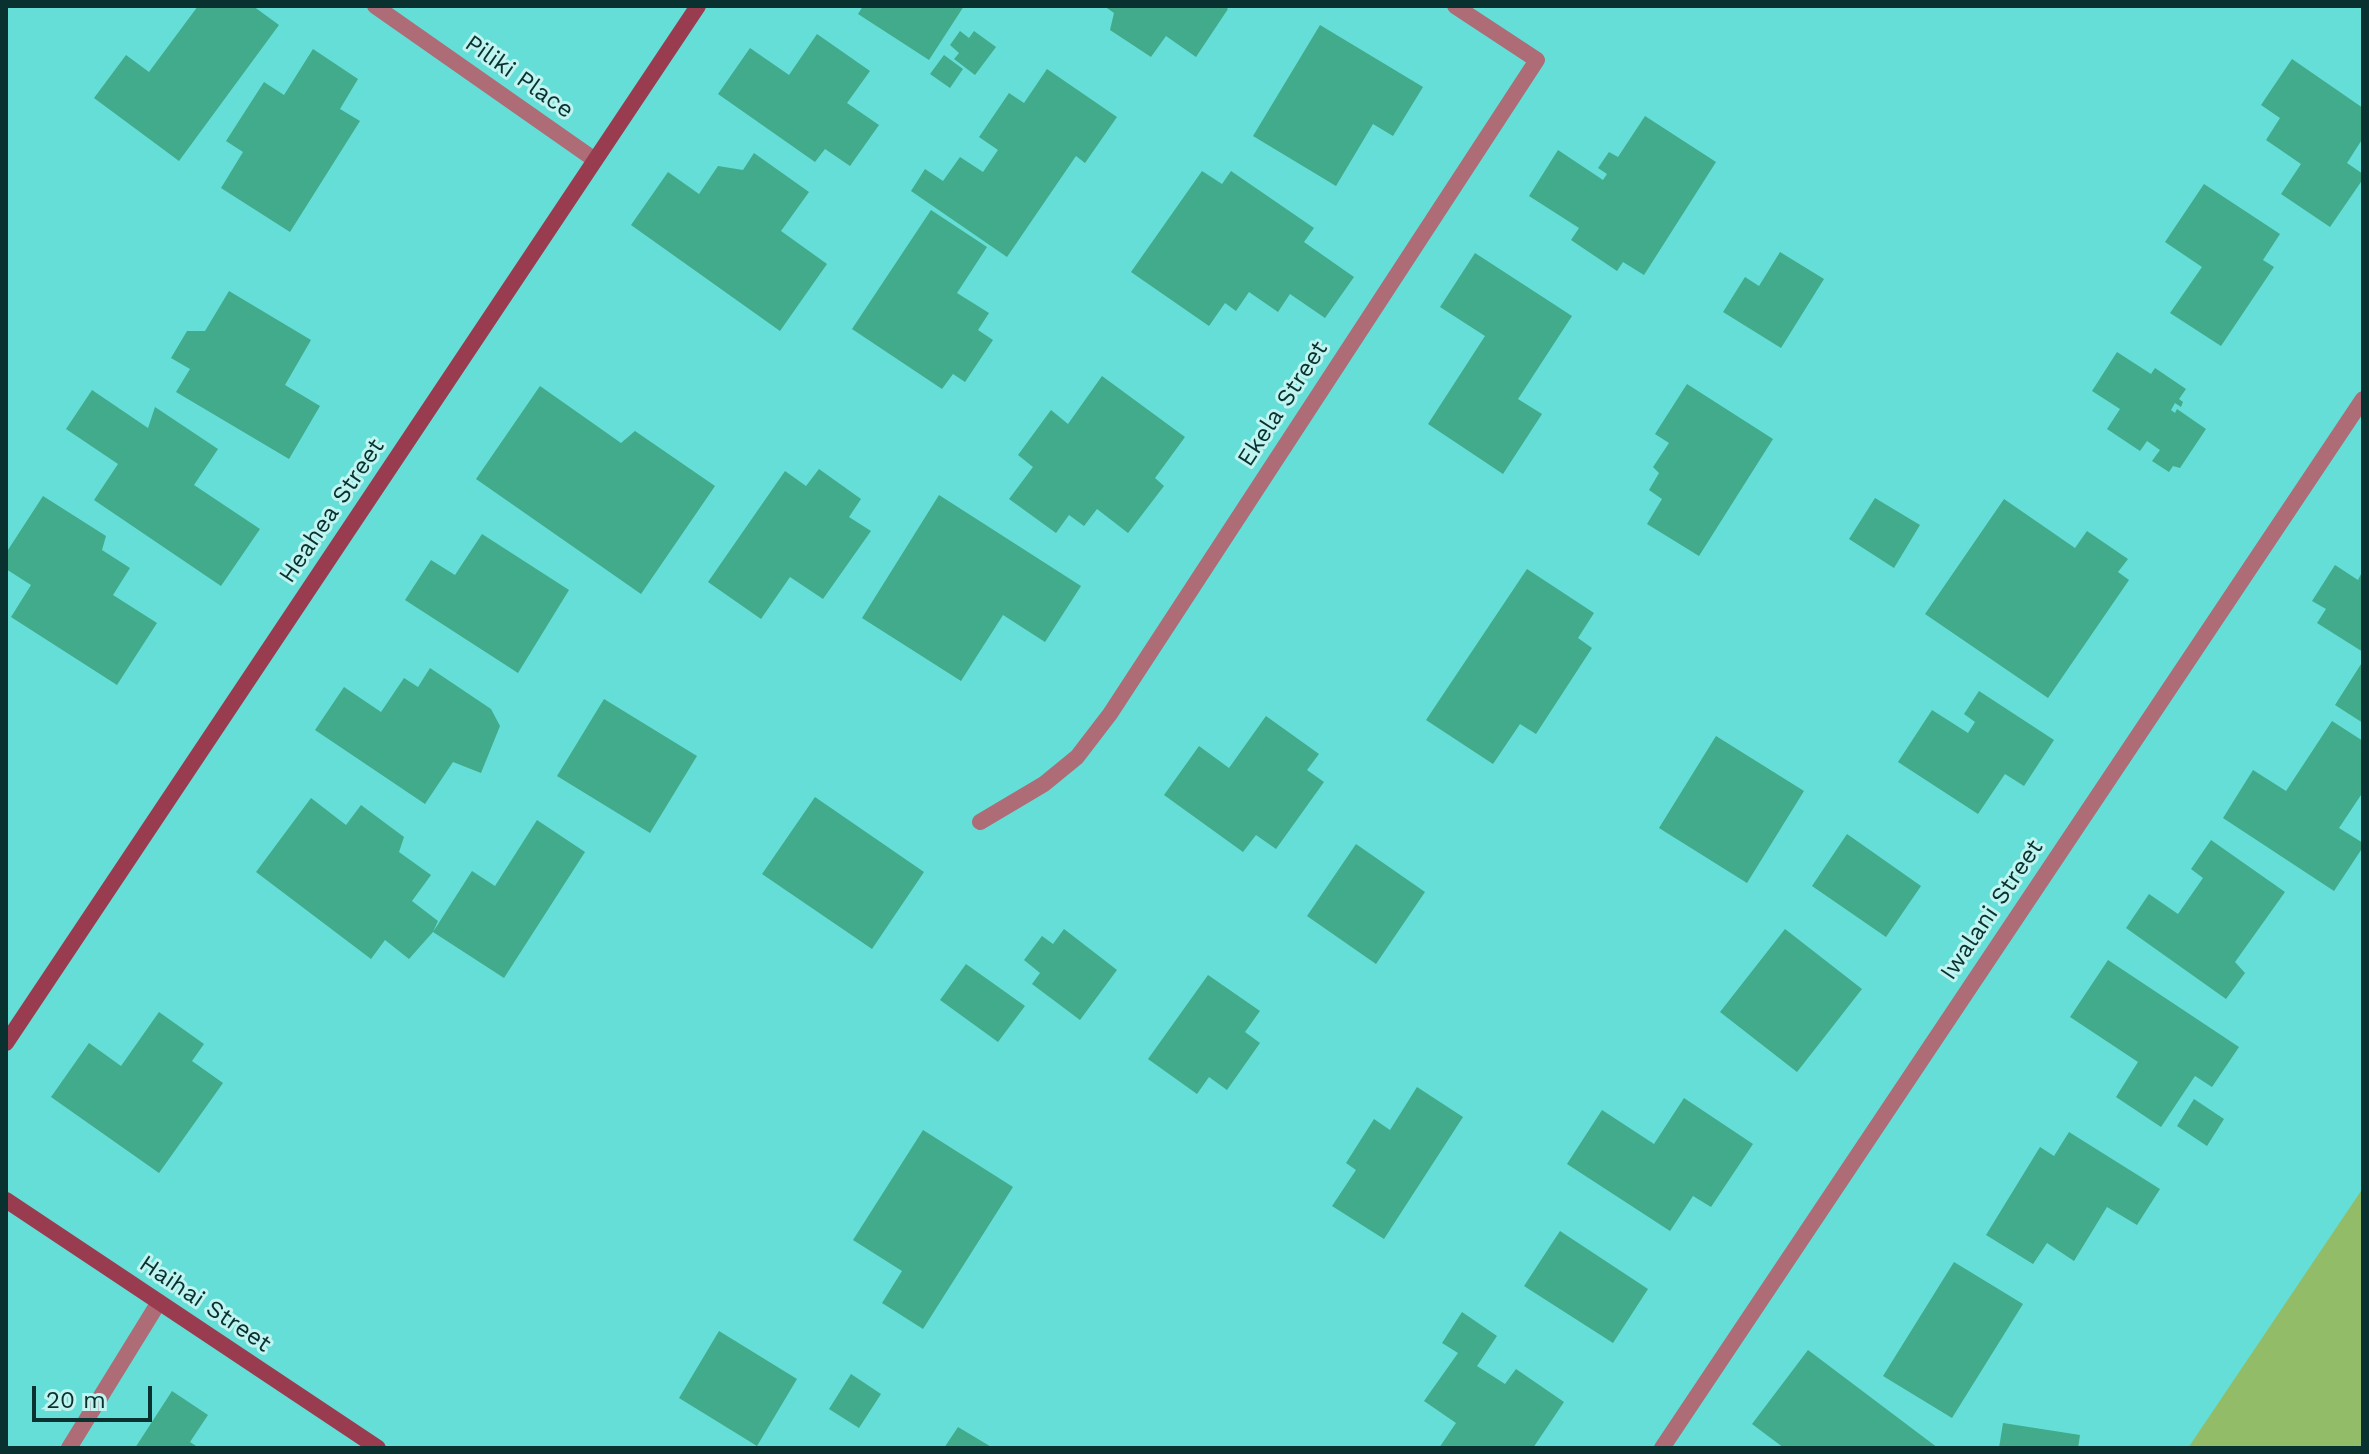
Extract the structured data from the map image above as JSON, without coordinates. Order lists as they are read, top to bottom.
{
  "streets": {
    "street": [
      "Piliki Place",
      "Ekela Street",
      "Heahea Street",
      "Iwalani Street",
      "Haihai Street"
    ]
  },
  "crossings": [
    ["Piliki Place", "Heahea Street"]
  ],
  "scale_bar": "20 m"
}
